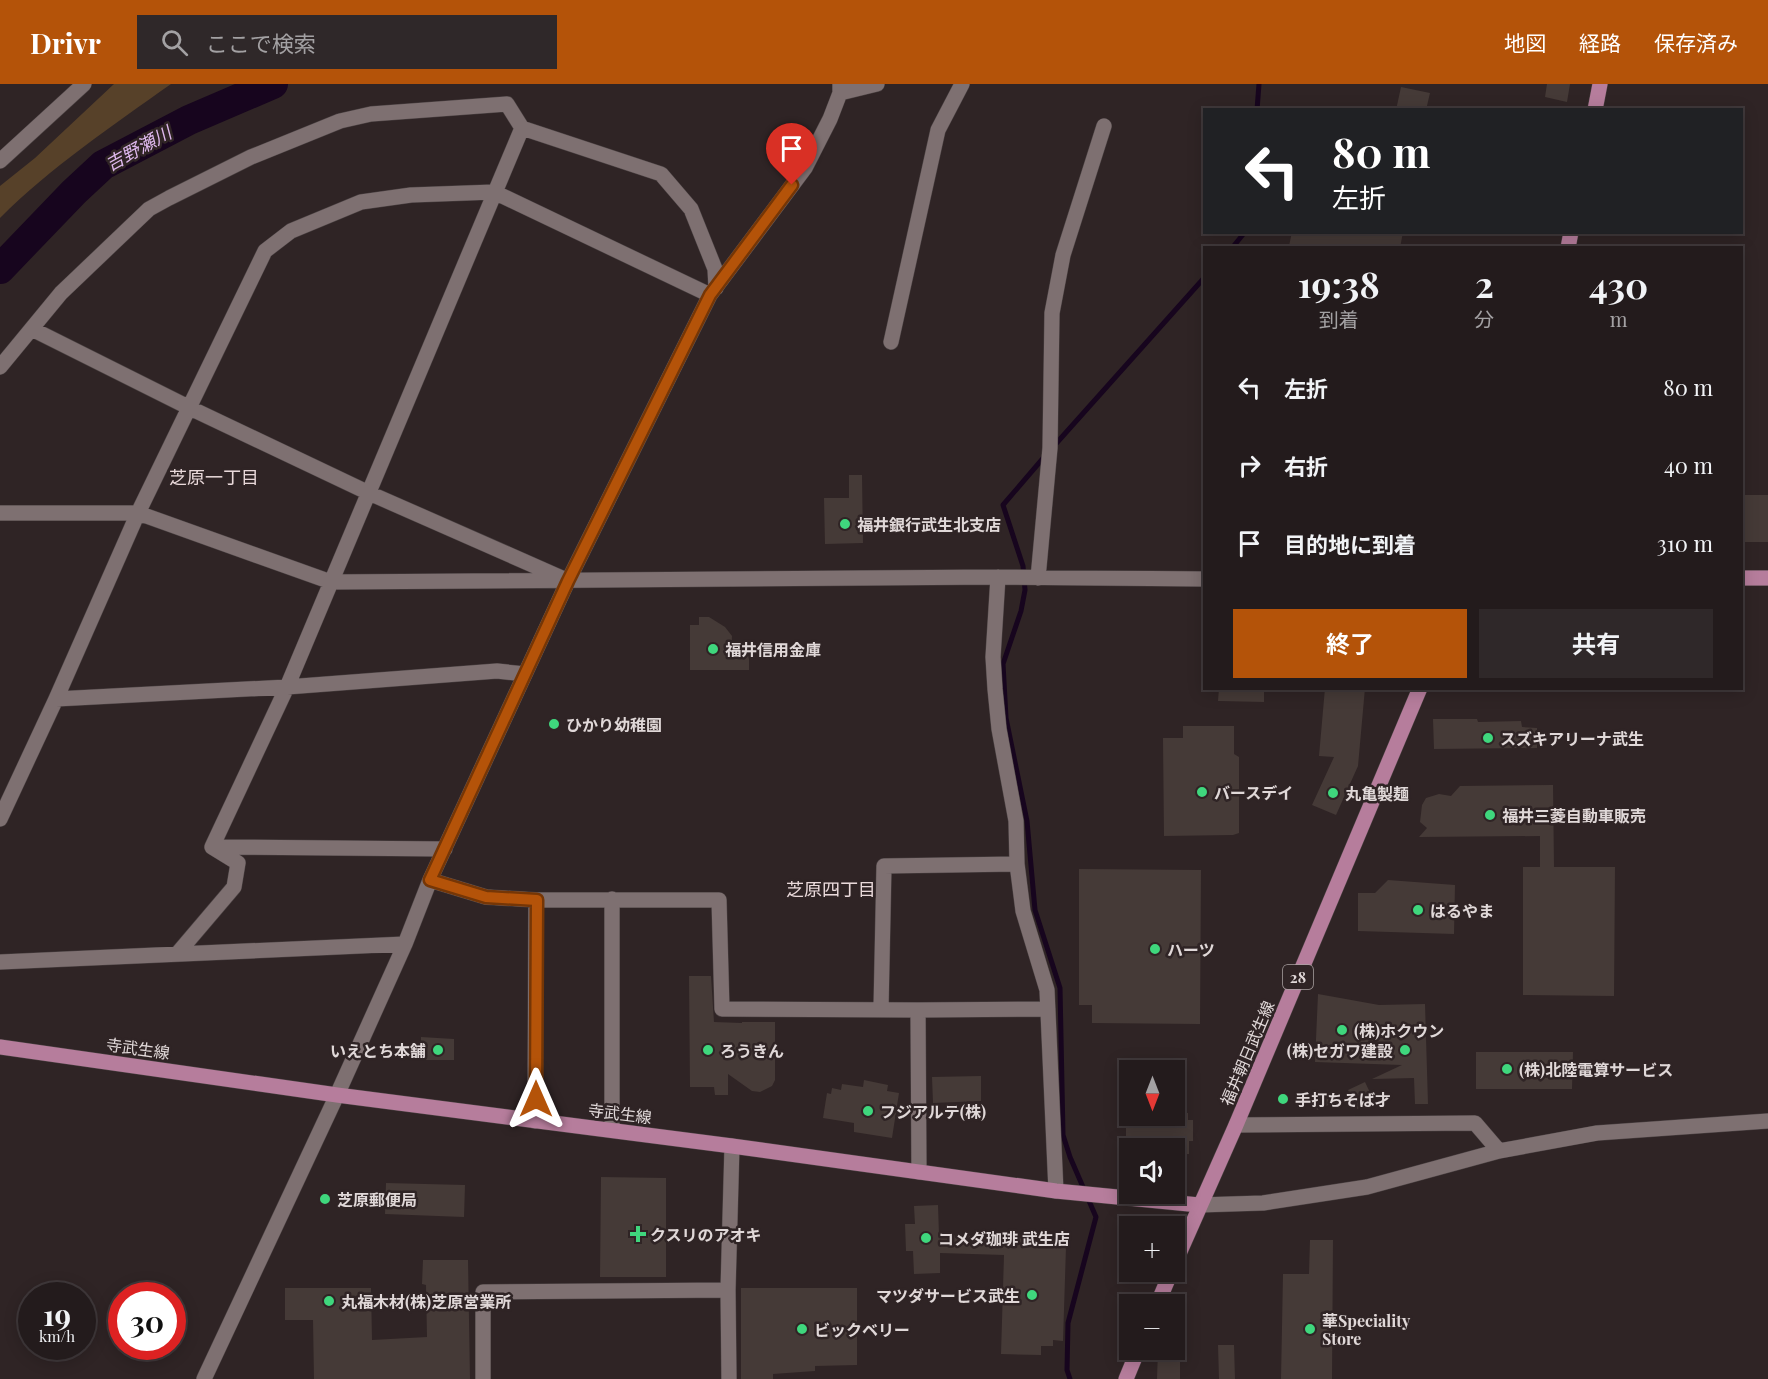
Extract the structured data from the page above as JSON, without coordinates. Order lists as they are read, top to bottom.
{
  "streets": {
    "main road": ["28", "寺武生線", "福井朝日武生線"]
  },
  "crossings": [
    ["寺武生線", "福井朝日武生線"]
  ],
  "districts": ["芝原一丁目", "芝原四丁目"],
  "water": ["吉野瀬川"],
  "places": {
    "other": [
      "福井銀行武生北支店",
      "福井信用金庫",
      "ひかり幼稚園",
      "スズキアリーナ武生",
      "バースデイ",
      "丸亀製麺",
      "福井三菱自動車販売",
      "はるやま",
      "ハーツ",
      "(株)ホクウン",
      "いえとち本舗",
      "ろうきん",
      "(株)セガワ建設",
      "(株)北陸電算サービス",
      "手打ちそば才",
      "フジアルテ(株)",
      "芝原郵便局",
      "コメダ珈琲 武生店",
      "マツダサービス武生",
      "丸福木材(株)芝原営業所",
      "ビックベリー",
      "華Speciality Store"
    ],
    "health": ["クスリのアオキ"]
  },
  "north": "bottom",
  "page": {
    "header": "Drivr",
    "search": "ここで検索",
    "nav": ["地図", "経路", "保存済み"],
    "turn": ["80 m", "左折"],
    "eta": [
      "19:38",
      "到着",
      "2",
      "分",
      "430",
      "m"
    ],
    "list": [
      {
        "name": "左折",
        "value": "80 m"
      },
      {
        "name": "右折",
        "value": "40 m"
      },
      {
        "name": "目的地に到着",
        "value": "310 m"
      }
    ],
    "buttons": ["終了", "共有"],
    "map_buttons": ["+", "−"],
    "speed": "19 km/h",
    "limit": "30"
  }
}
